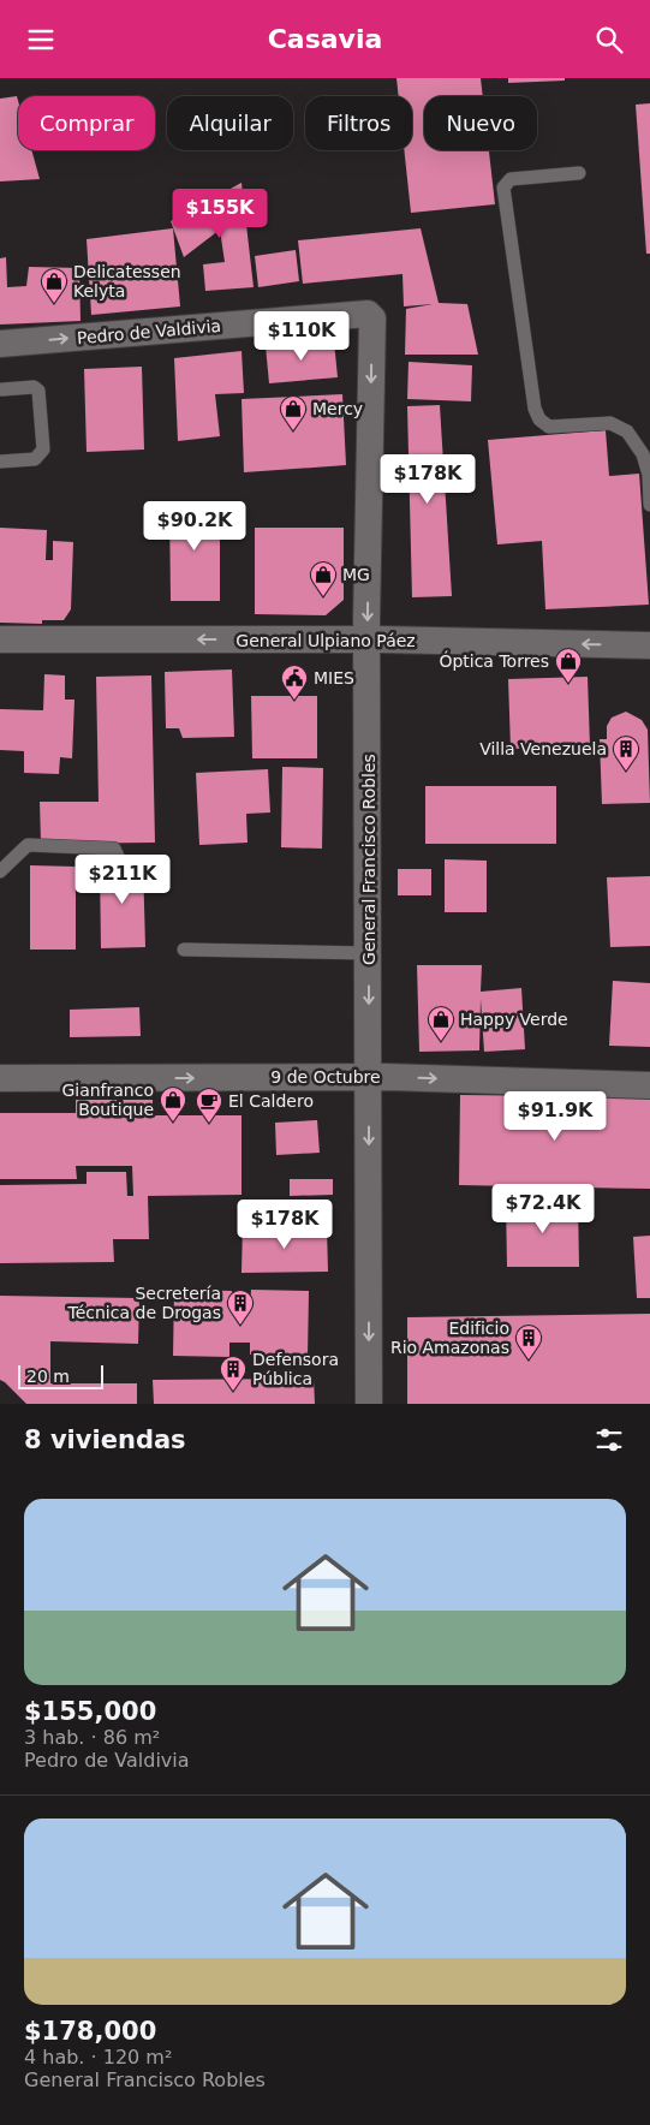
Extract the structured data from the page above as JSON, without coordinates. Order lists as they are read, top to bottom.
{
  "streets": {
    "street": [
      "Pedro de Valdivia",
      "General Ulpiano Páez",
      "General Francisco Robles",
      "9 de Octubre"
    ]
  },
  "crossings": [
    ["Pedro de Valdivia", "General Francisco Robles"],
    ["General Ulpiano Páez", "General Francisco Robles"],
    ["General Francisco Robles", "9 de Octubre"]
  ],
  "one_way": [
    "Pedro de Valdivia",
    "General Ulpiano Páez",
    "General Francisco Robles",
    "9 de Octubre"
  ],
  "places": {
    "shop": [
      "Delicatessen Kelyta",
      "Mercy",
      "MG",
      "Óptica Torres",
      "Happy Verde",
      "Gianfranco Boutique"
    ],
    "public building": ["MIES"],
    "building": [
      "Villa Venezuela",
      "Secretería Técnica de Drogas",
      "Edificio Rio Amazonas",
      "Defensora Pública"
    ],
    "cafe": ["El Caldero"]
  },
  "scale_bar": "20 m",
  "page": {
    "header": "Casavia",
    "chip": [
      "Comprar",
      "Alquilar",
      "Filtros",
      "Nuevo"
    ],
    "price": [
      "$155K",
      "$110K",
      "$178K",
      "$90.2K",
      "$211K",
      "$91.9K",
      "$72.4K",
      "$178K"
    ],
    "scale": "20 m",
    "heading": "8 viviendas",
    "list": [
      {
        "name": "$155,000",
        "note": "3 hab. · 86 m² · Pedro de Valdivia"
      },
      {
        "name": "$178,000",
        "note": "4 hab. · 120 m² · General Francisco Robles"
      }
    ]
  }
}
